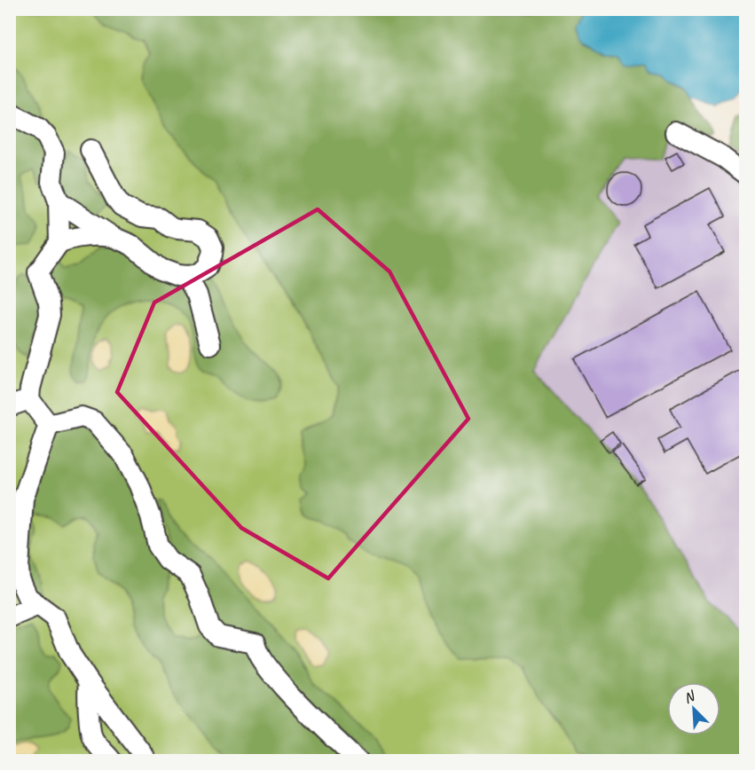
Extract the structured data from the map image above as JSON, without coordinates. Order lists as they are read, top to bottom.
{
  "north": "top left"
}
